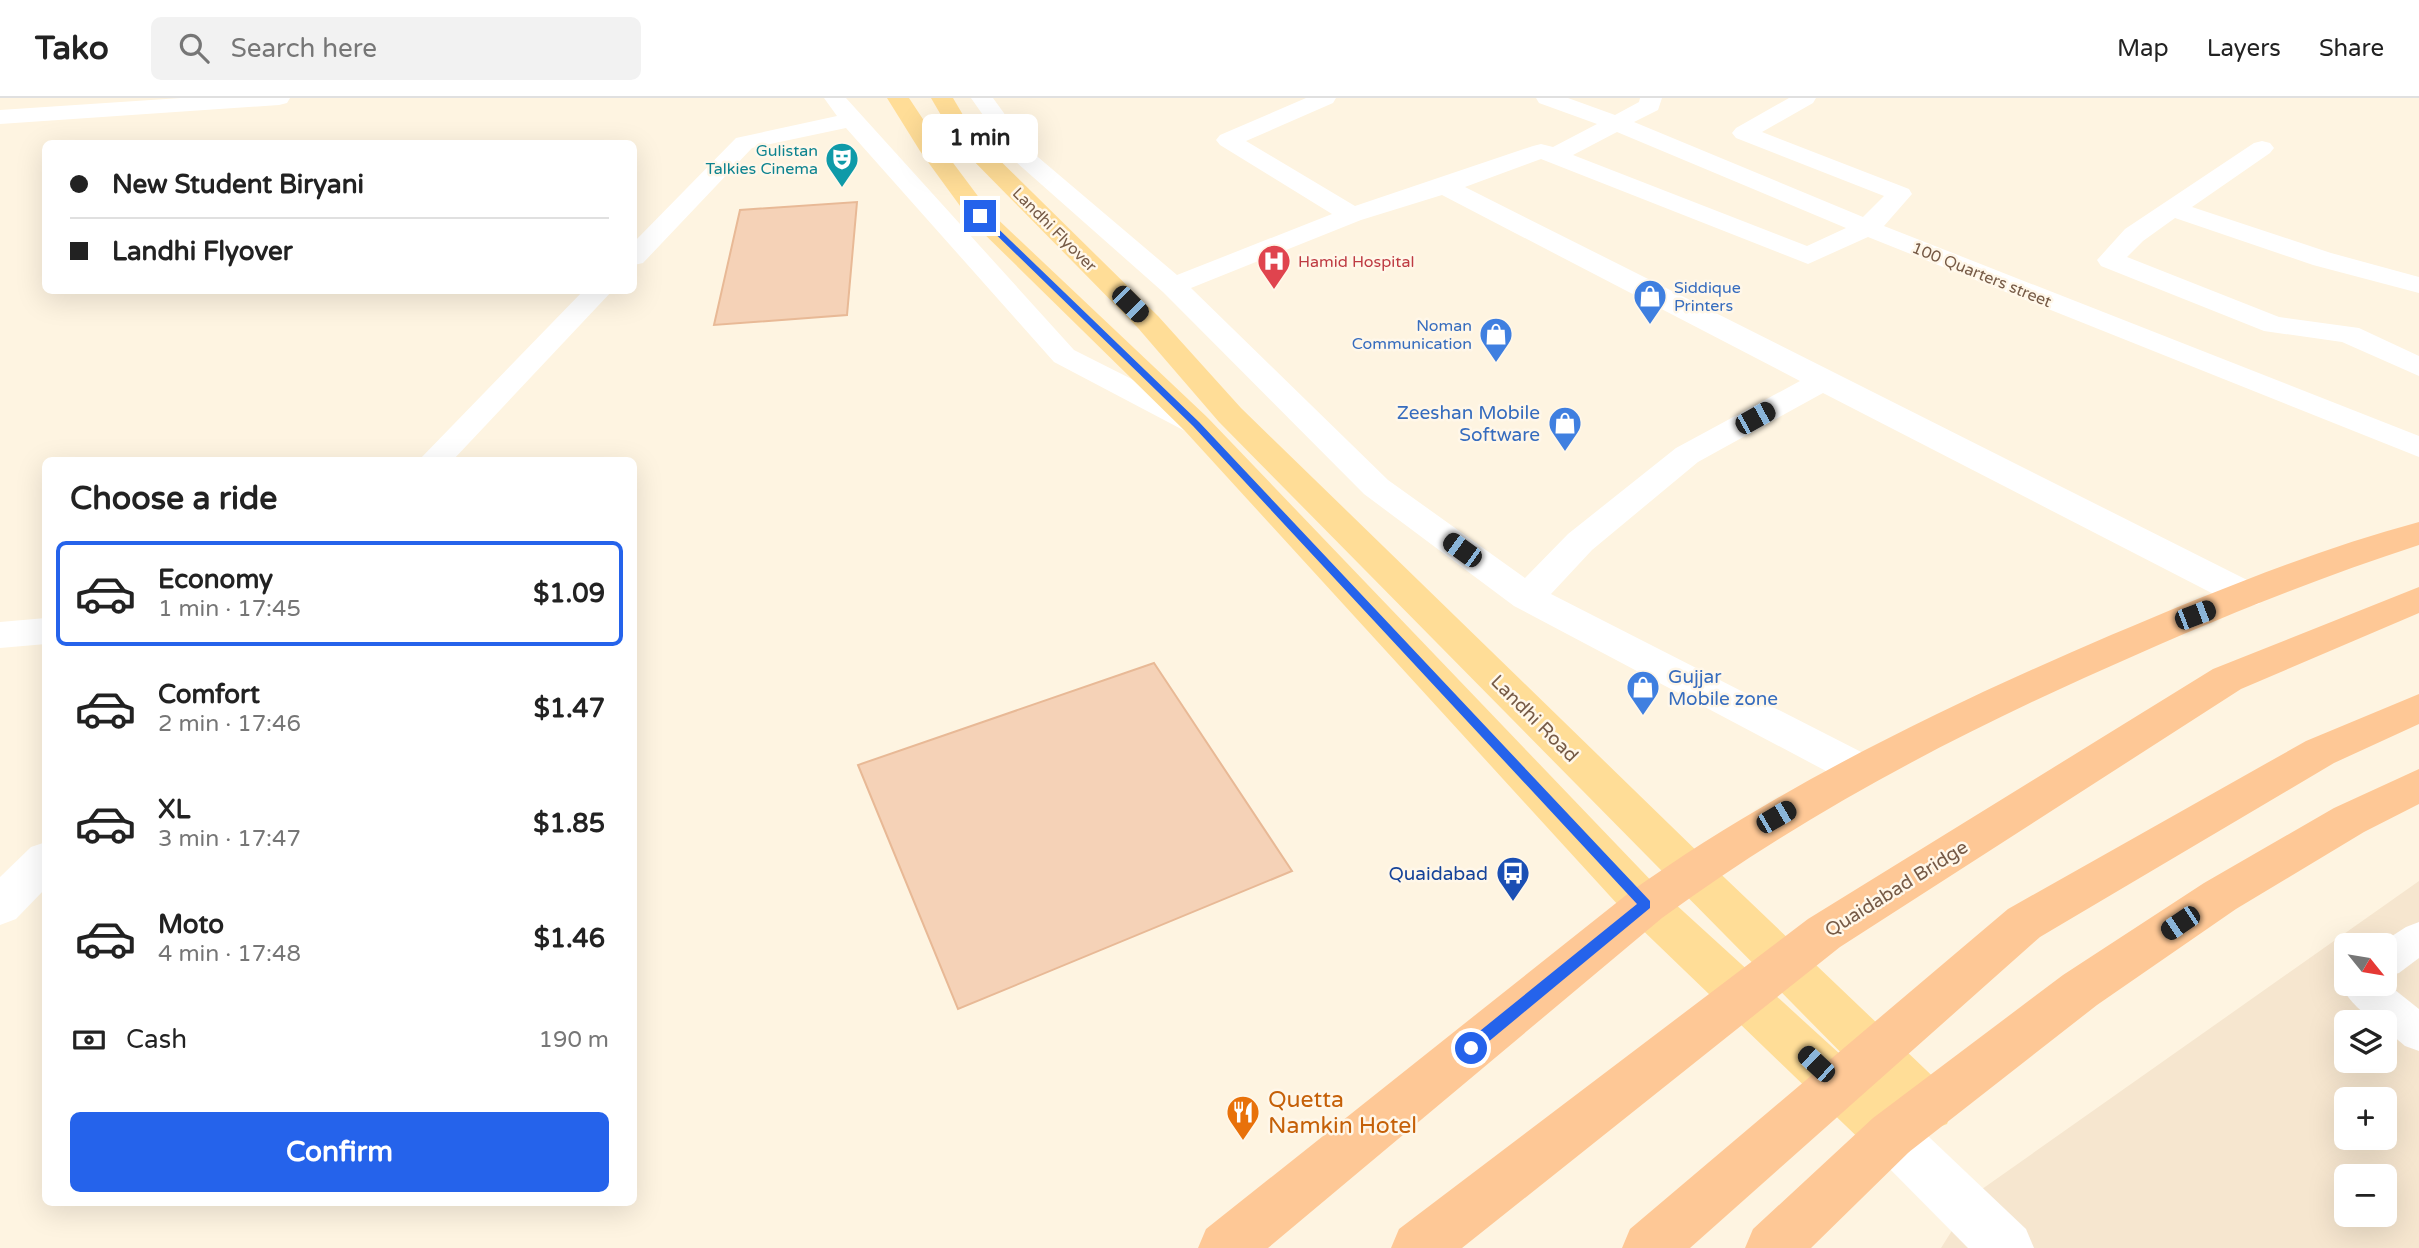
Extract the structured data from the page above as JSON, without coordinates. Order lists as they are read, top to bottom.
{
  "streets": {
    "highway": ["Quaidabad Bridge"],
    "main road": ["Landhi Flyover", "Landhi Road"],
    "street": ["100 Quarters street"]
  },
  "crossings": [
    ["Landhi Flyover", "Landhi Road"]
  ],
  "places": {
    "theatre": ["Gulistan Talkies Cinema"],
    "hospital": ["Hamid Hospital"],
    "shop": [
      "Siddique Printers",
      "Noman Communication",
      "Zeeshan Mobile Software",
      "Gujjar Mobile zone"
    ],
    "bus stop": ["Quaidabad"],
    "restaurant": ["Quetta Namkin Hotel"]
  },
  "north": "bottom right",
  "page": {
    "header": "Tako",
    "search": "Search here",
    "nav": ["Map", "Layers", "Share"],
    "bubble": "1 min",
    "banner": ["New Student Biryani", "Landhi Flyover"],
    "heading": "Choose a ride",
    "list": [
      {
        "name": "Economy",
        "note": "1 min · 17:45",
        "value": "$1.09"
      },
      {
        "name": "Comfort",
        "note": "2 min · 17:46",
        "value": "$1.47"
      },
      {
        "name": "XL",
        "note": "3 min · 17:47",
        "value": "$1.85"
      },
      {
        "name": "Moto",
        "note": "4 min · 17:48",
        "value": "$1.46"
      }
    ],
    "map_buttons": ["+", "−"],
    "pay": ["Cash", "190 m"],
    "buttons": "Confirm"
  }
}
